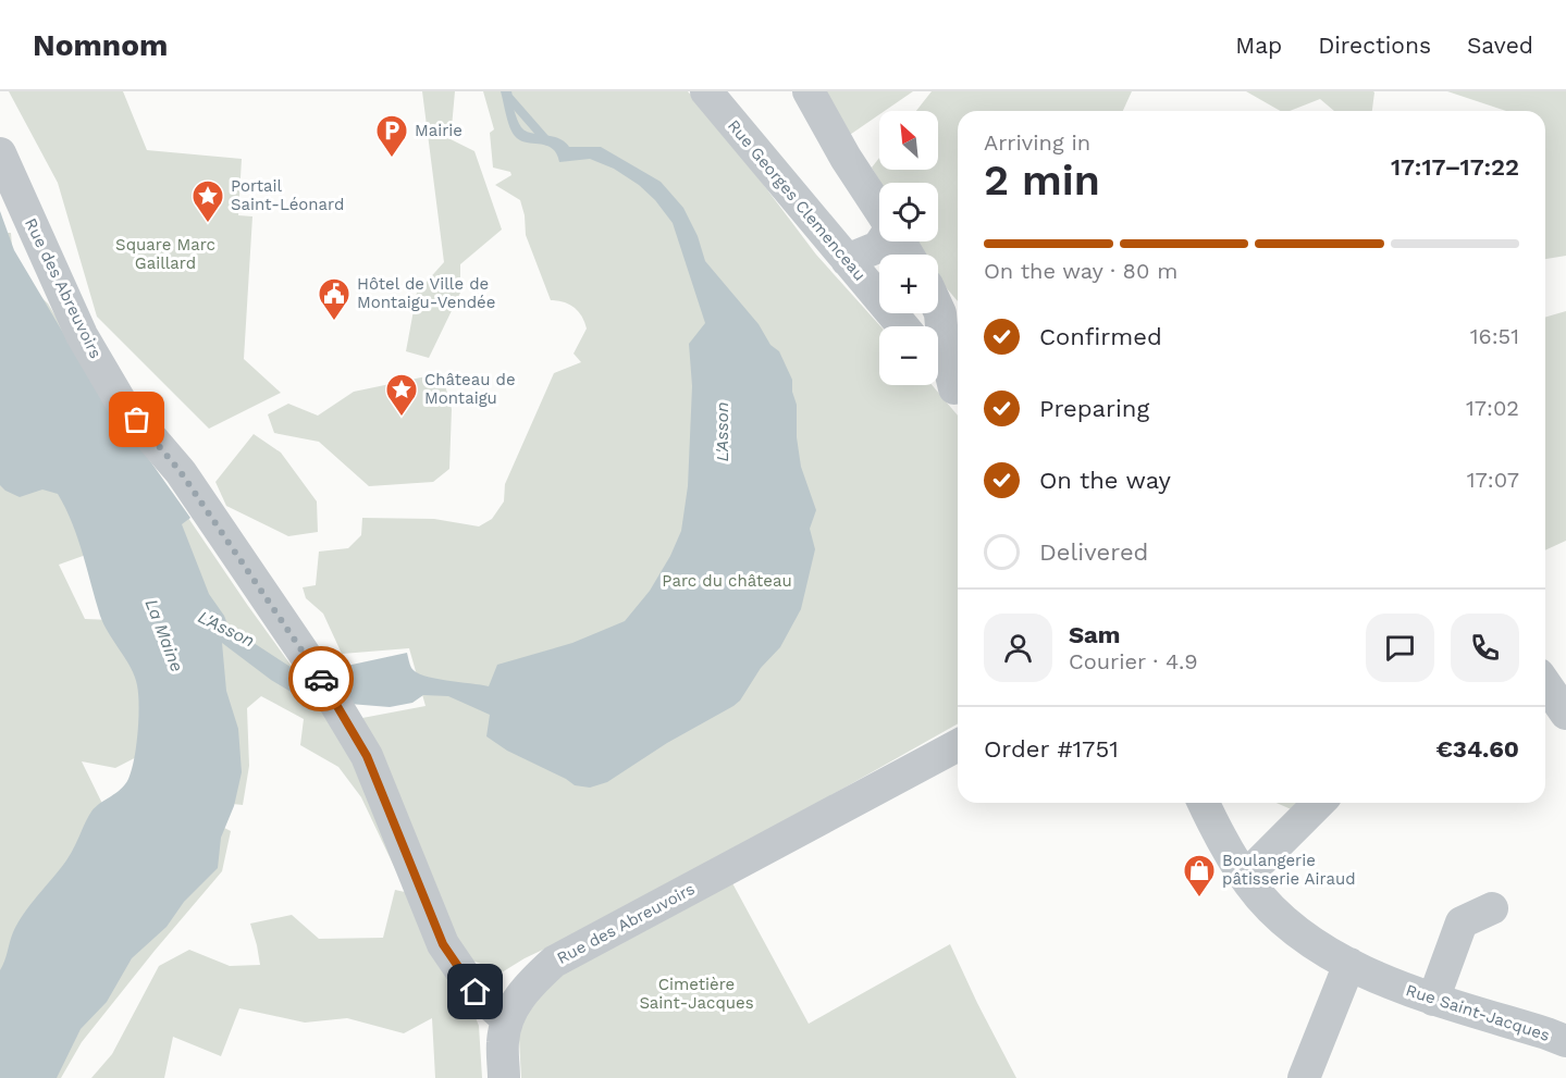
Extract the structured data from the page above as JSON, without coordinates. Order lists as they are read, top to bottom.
{
  "streets": {
    "street": ["Rue Georges Clemenceau", "Rue des Abreuvoirs", "Rue Saint-Jacques"]
  },
  "water": ["L'Asson", "La Maine"],
  "parks": ["Square Marc Gaillard", "Parc du château", "Cimetière Saint-Jacques"],
  "places": {
    "parking": ["Mairie"],
    "place": ["Portail Saint-Léonard", "Château de Montaigu"],
    "public building": ["Hôtel de Ville de Montaigu-Vendée"],
    "shop": ["Boulangerie pâtisserie Airaud"]
  },
  "north": "top left",
  "page": {
    "header": "Nomnom",
    "nav": ["Map", "Directions", "Saved"],
    "map_buttons": ["+", "−"],
    "heading": ["2 min", "Arriving in", "17:17–17:22"],
    "panel": [
      "Sam",
      "Courier · 4.9",
      "Order #1751",
      "€34.60"
    ],
    "bar": "On the way · 80 m",
    "list": [
      ["Confirmed", "16:51"],
      ["Preparing", "17:02"],
      ["On the way", "17:07"],
      "Delivered"
    ]
  }
}
